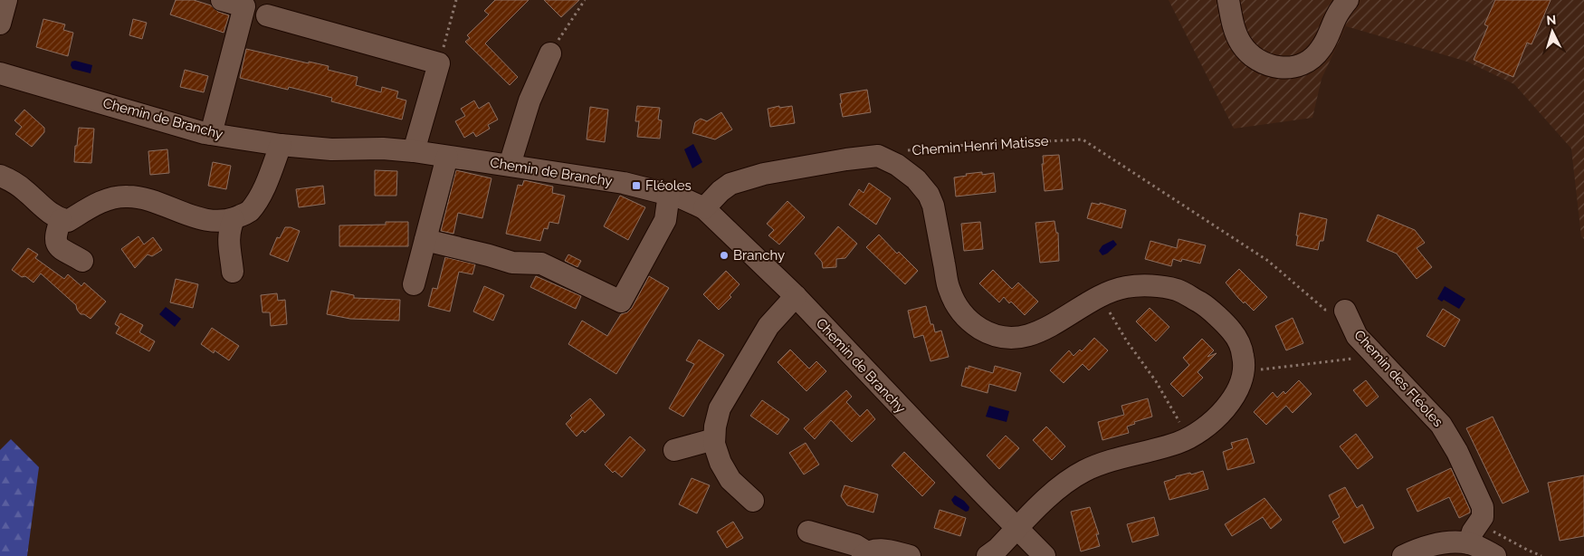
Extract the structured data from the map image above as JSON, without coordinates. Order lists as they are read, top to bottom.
{
  "streets": {
    "street": ["Chemin de Branchy", "Chemin Henri Matisse", "Chemin des Fléoles"]
  },
  "crossings": [
    ["Chemin de Branchy", "Chemin Henri Matisse"],
    ["Chemin Henri Matisse", "Chemin des Fléoles"]
  ],
  "places": {
    "transit": ["Fléoles"],
    "other": ["Branchy"]
  },
  "north": "top"
}
